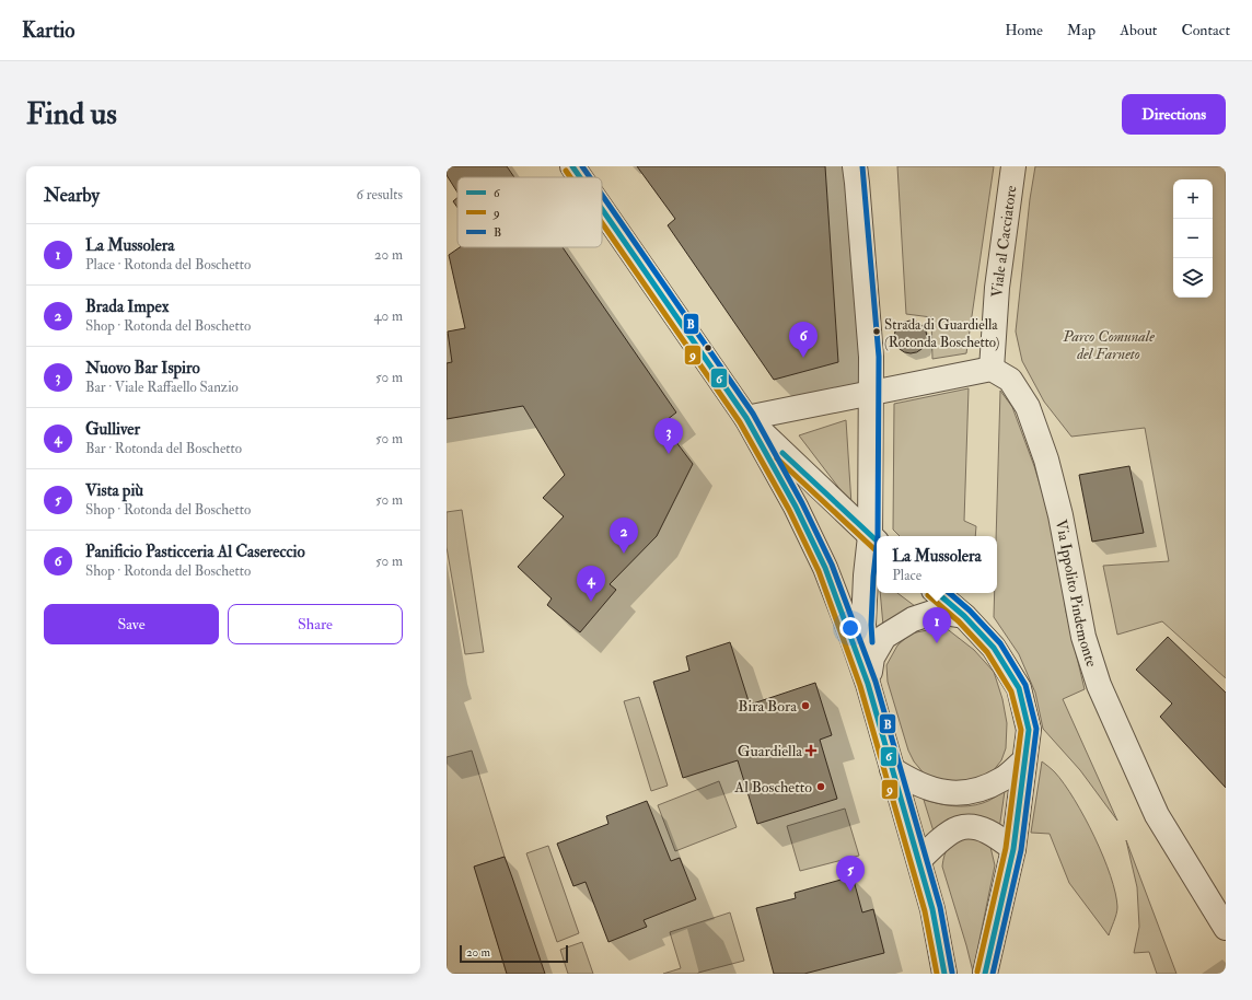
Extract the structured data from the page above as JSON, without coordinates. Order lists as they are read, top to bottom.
{
  "streets": {
    "street": ["Viale al Cacciatore", "Via Ippolito Pindemonte"]
  },
  "crossings": [
    ["Viale al Cacciatore", "Via Ippolito Pindemonte"]
  ],
  "parks": ["Parco Comunale del Farneto"],
  "places": {
    "other": ["Strada di Guardiella (Rotonda Boschetto)", "Bira Bora", "Al Boschetto"],
    "health": ["Guardiella"]
  },
  "lines": ["transit line 6", "transit line B", "transit line 9"],
  "legend": ["6", "9", "B"],
  "scale_bar": "20 m",
  "page": {
    "header": "Kartio",
    "nav": [
      "Home",
      "Map",
      "About",
      "Contact"
    ],
    "buttons": [
      "Directions",
      ["Save", "Share"]
    ],
    "title": "Find us",
    "heading": ["Nearby", "6 results"],
    "map_buttons": ["+", "−"],
    "list": [
      {
        "mark": "1",
        "name": "La Mussolera",
        "note": "Place · Rotonda del Boschetto",
        "value": "20 m"
      },
      {
        "mark": "2",
        "name": "Brada Impex",
        "note": "Shop · Rotonda del Boschetto",
        "value": "40 m"
      },
      {
        "mark": "3",
        "name": "Nuovo Bar Ispiro",
        "note": "Bar · Viale Raffaello Sanzio",
        "value": "50 m"
      },
      {
        "mark": "4",
        "name": "Gulliver",
        "note": "Bar · Rotonda del Boschetto",
        "value": "50 m"
      },
      {
        "mark": "5",
        "name": "Vista più",
        "note": "Shop · Rotonda del Boschetto",
        "value": "50 m"
      },
      {
        "mark": "6",
        "name": "Panificio Pasticceria Al Casereccio",
        "note": "Shop · Rotonda del Boschetto",
        "value": "50 m"
      }
    ],
    "pins": [
      "6",
      "3",
      "2",
      "4",
      "1",
      "5"
    ],
    "popup": ["La Mussolera", "Place"],
    "scale": "20 m"
  }
}
